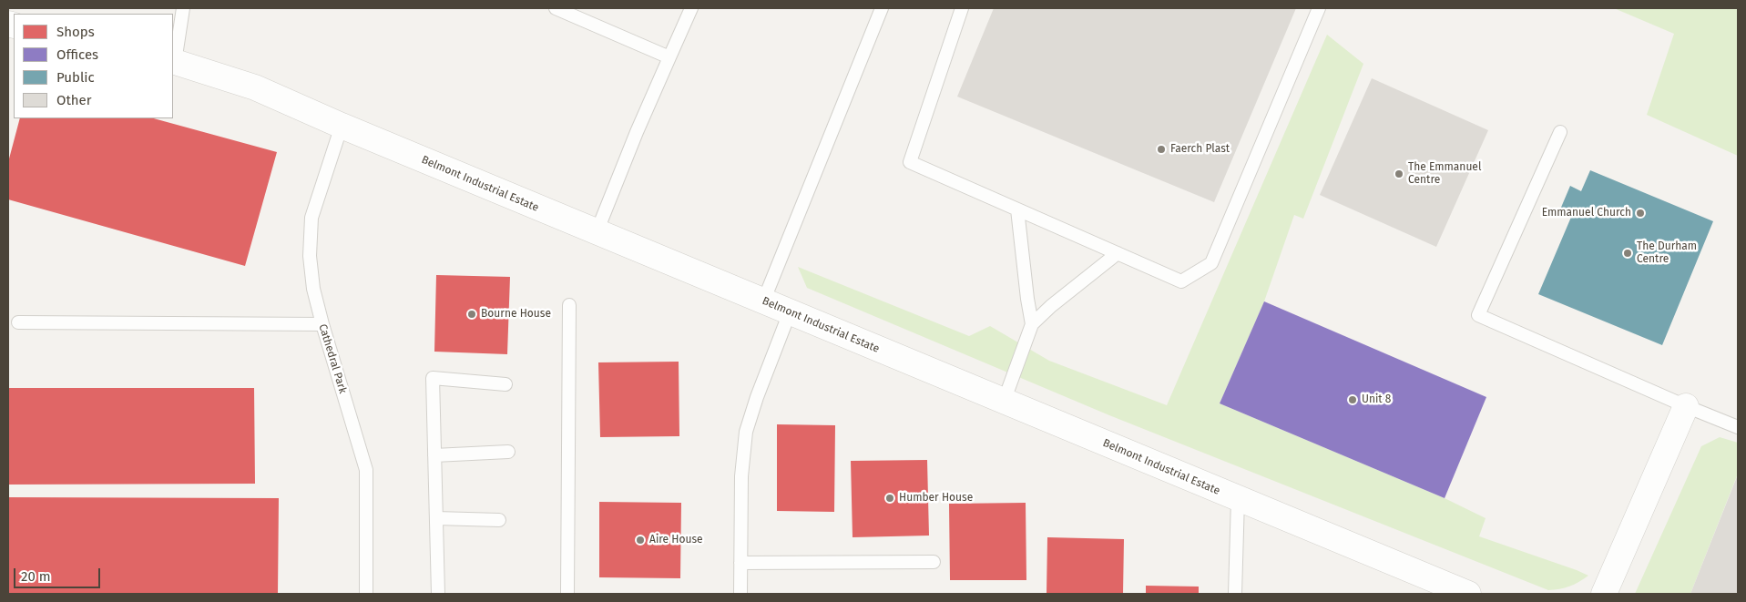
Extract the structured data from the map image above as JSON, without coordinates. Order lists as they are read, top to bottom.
{
  "streets": {
    "street": ["Belmont Industrial Estate"],
    "lane": ["Cathedral Park"]
  },
  "crossings": [
    ["Belmont Industrial Estate", "Cathedral Park"]
  ],
  "places": [
    "Faerch Plast",
    "The Emmanuel Centre",
    "Emmanuel Church",
    "The Durham Centre",
    "Bourne House",
    "Unit 8",
    "Humber House",
    "Aire House"
  ],
  "legend": [
    "Shops",
    "Offices",
    "Public",
    "Other"
  ],
  "scale_bar": "20 m"
}
